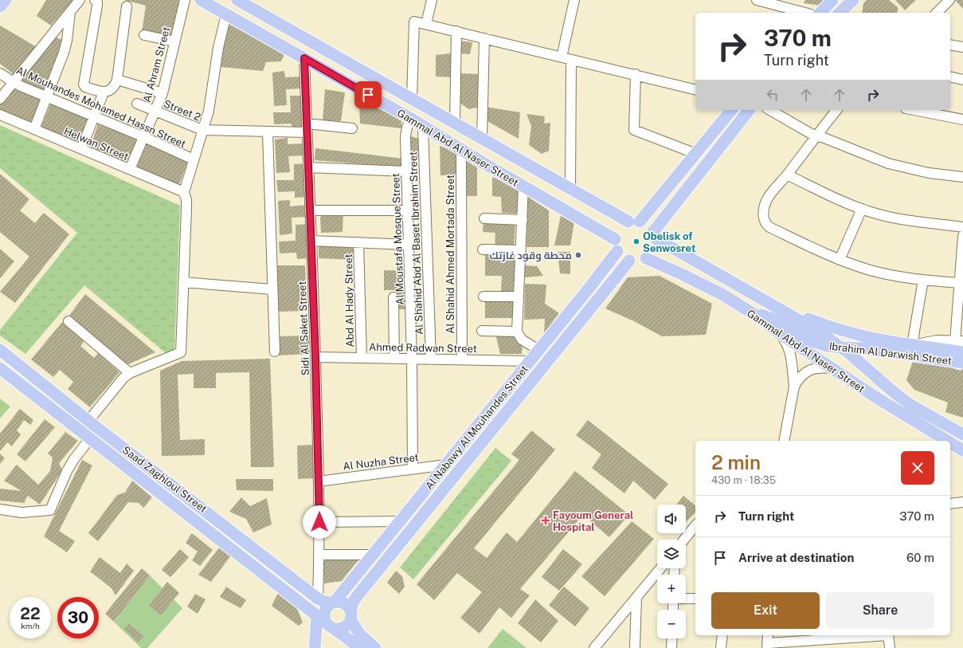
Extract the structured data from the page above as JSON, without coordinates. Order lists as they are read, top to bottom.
{
  "streets": {
    "main road": [
      "Gammal Abd Al Naser Street",
      "Ibrahim Al Darwish Street",
      "Al Nabawy Al Mouhandes Street",
      "Saad Zaghloul Street"
    ],
    "street": [
      "Al Ahram Street",
      "Al Mouhandes Mohamed Hassn Street",
      "Street 2",
      "Helwan Street",
      "Al Moustafa Mosque Street",
      "Al Shahid Abd Al Baset Ibrahim Street",
      "Al Shahid Ahmed Mortada Street",
      "Abd Al Hady Street",
      "Sidi Al Saket Street",
      "Ahmed Radwan Street",
      "Al Nuzha Street"
    ]
  },
  "crossings": [
    ["Al Ahram Street", "Al Mouhandes Mohamed Hassn Street"],
    ["Al Ahram Street", "Street 2"],
    ["Al Ahram Street", "Helwan Street"],
    ["Gammal Abd Al Naser Street", "Al Moustafa Mosque Street"],
    ["Gammal Abd Al Naser Street", "Al Shahid Abd Al Baset Ibrahim Street"],
    ["Gammal Abd Al Naser Street", "Al Shahid Ahmed Mortada Street"],
    ["Gammal Abd Al Naser Street", "Sidi Al Saket Street"],
    ["Gammal Abd Al Naser Street", "Ibrahim Al Darwish Street"],
    ["Gammal Abd Al Naser Street", "Al Nabawy Al Mouhandes Street"],
    ["Al Moustafa Mosque Street", "Ahmed Radwan Street"],
    ["Al Moustafa Mosque Street", "Al Nuzha Street"],
    ["Al Shahid Abd Al Baset Ibrahim Street", "Ahmed Radwan Street"],
    ["Al Shahid Ahmed Mortada Street", "Ahmed Radwan Street"],
    ["Abd Al Hady Street", "Ahmed Radwan Street"],
    ["Sidi Al Saket Street", "Ahmed Radwan Street"],
    ["Sidi Al Saket Street", "Al Nuzha Street"],
    ["Sidi Al Saket Street", "Saad Zaghloul Street"],
    ["Ahmed Radwan Street", "Al Nabawy Al Mouhandes Street"],
    ["Al Nabawy Al Mouhandes Street", "Al Nuzha Street"],
    ["Al Nabawy Al Mouhandes Street", "Saad Zaghloul Street"]
  ],
  "places": {
    "other": ["Obelisk of Senwosret", "محطة وقود غازتك"],
    "health": ["Fayoum General Hospital"]
  },
  "page": {
    "turn": ["370 m", "Turn right"],
    "heading": ["2 min", "430 m · 18:35"],
    "list": [
      {
        "name": "Turn right",
        "value": "370 m"
      },
      {
        "name": "Arrive at destination",
        "value": "60 m"
      }
    ],
    "map_buttons": ["+", "−"],
    "buttons": ["Exit", "Share"],
    "speed": "22 km/h",
    "limit": "30"
  }
}
